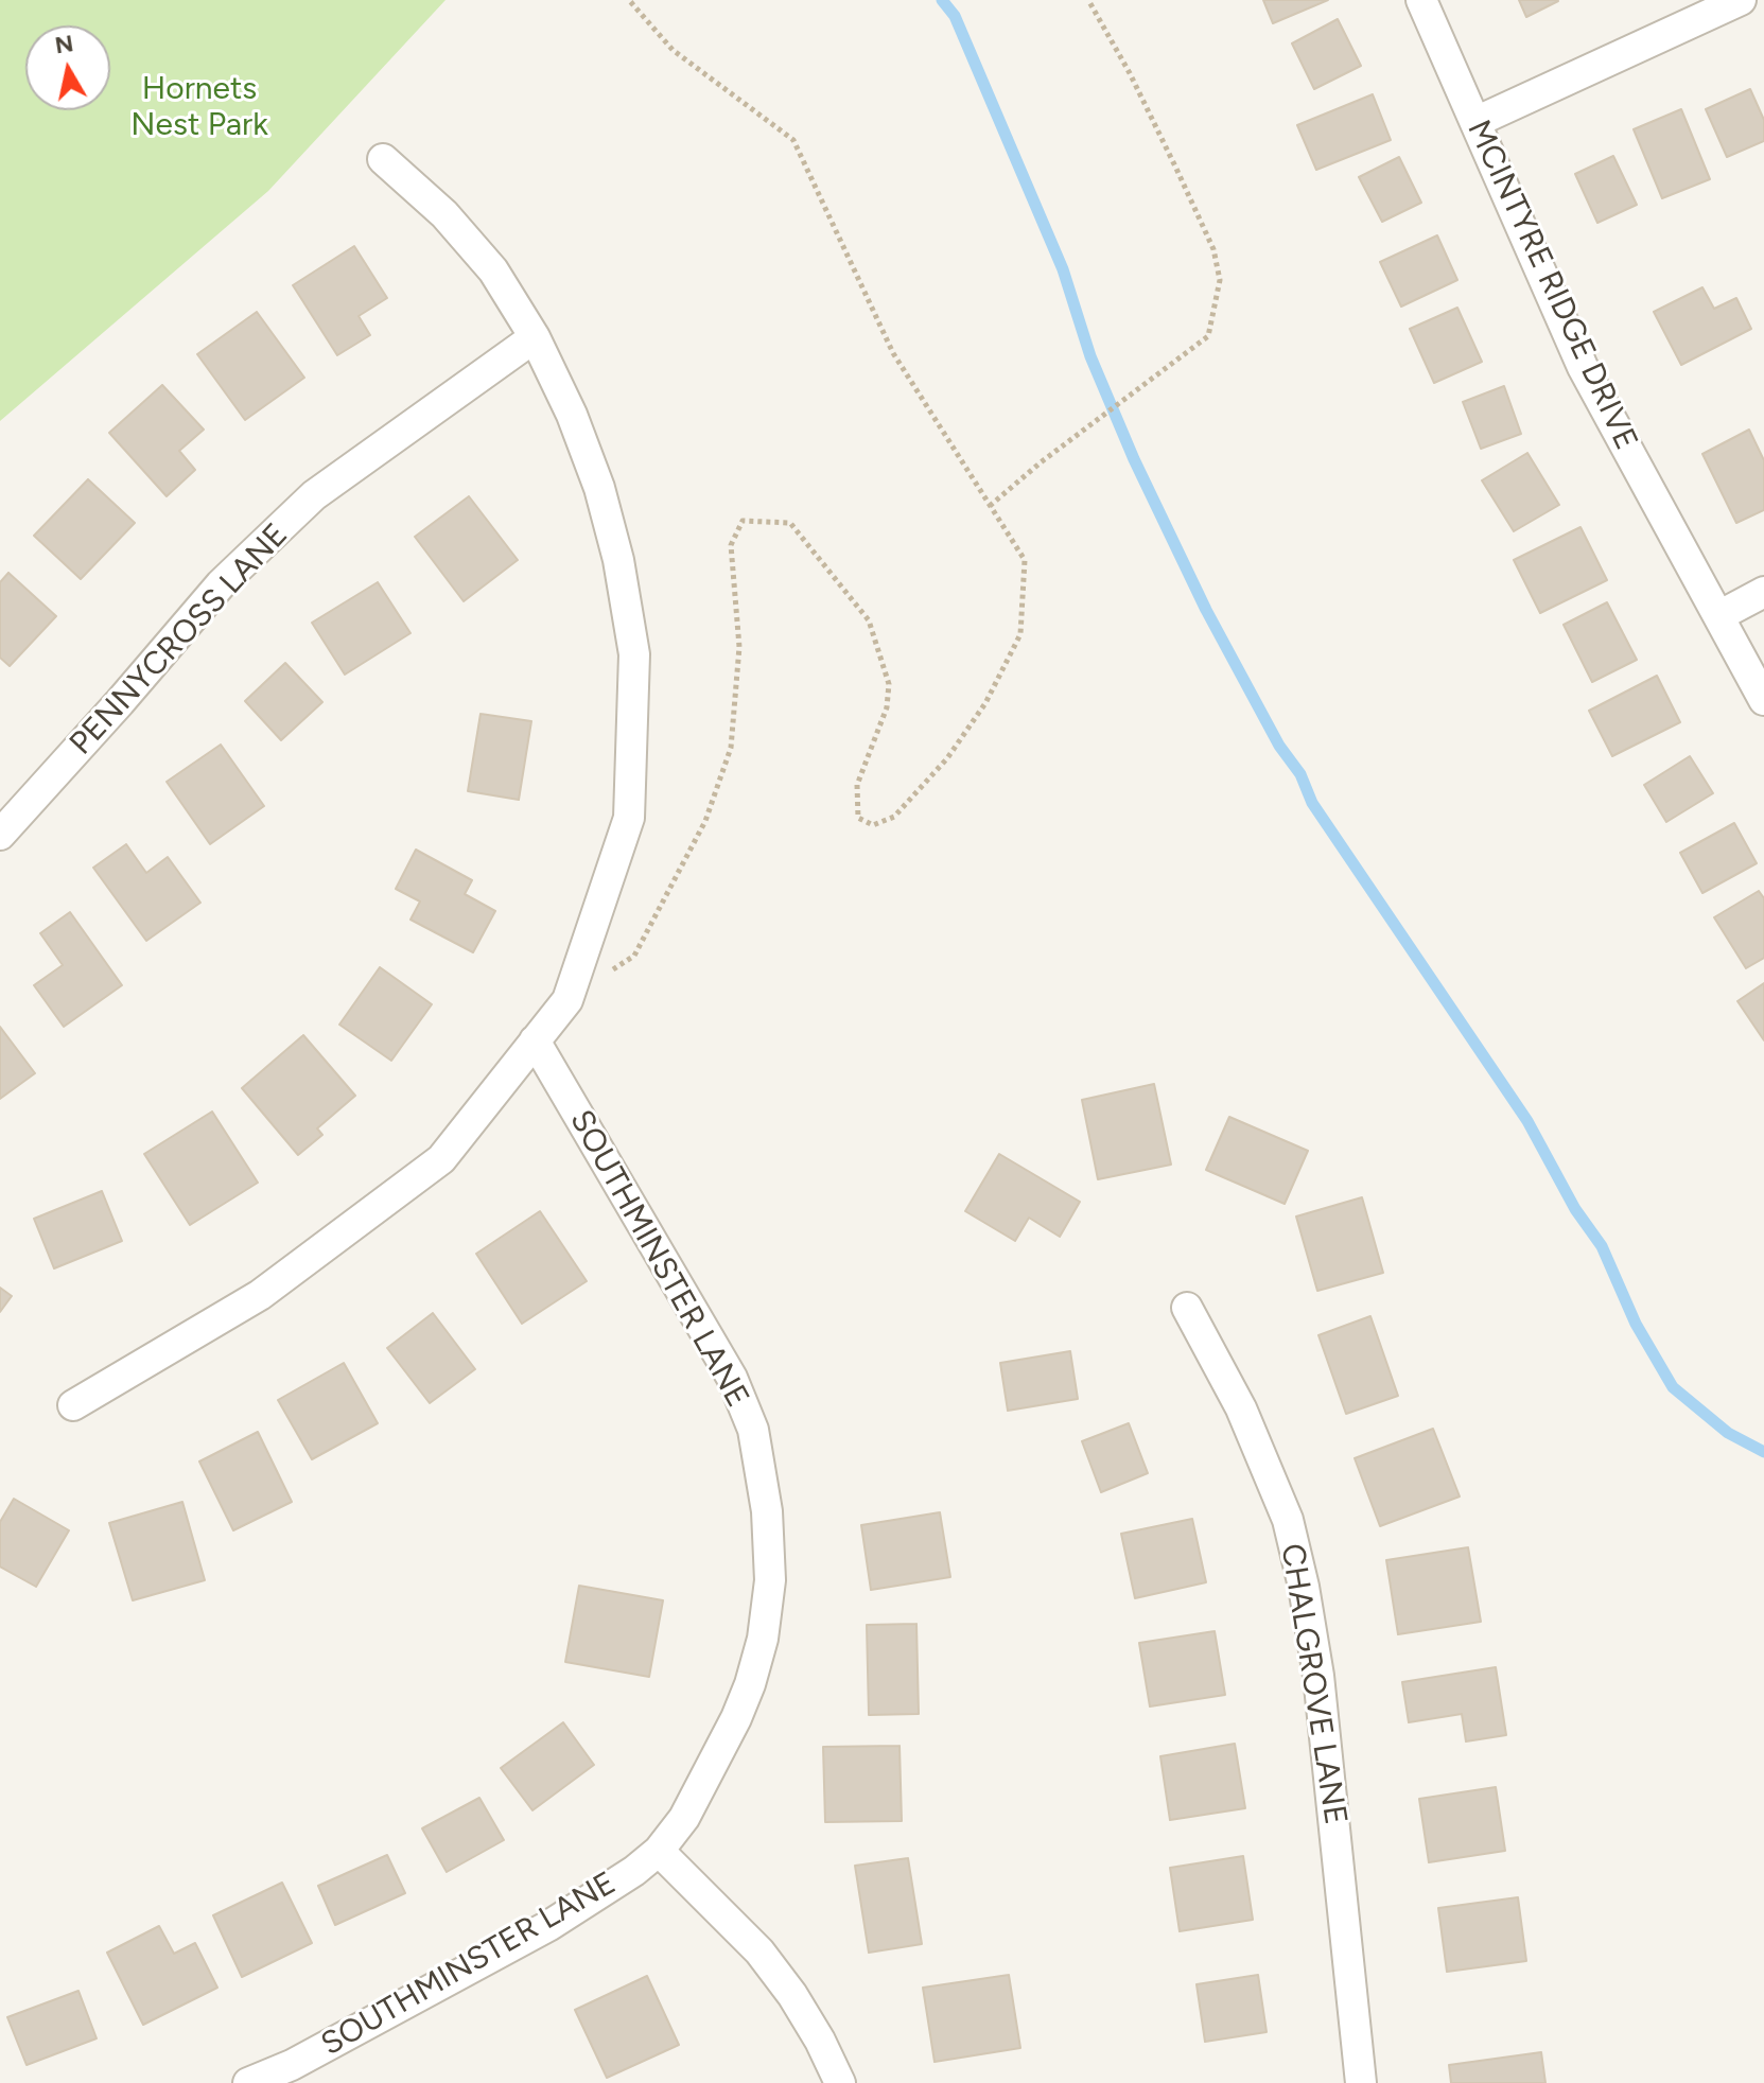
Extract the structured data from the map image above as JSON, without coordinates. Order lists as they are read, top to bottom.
{
  "streets": {
    "street": [
      "MCINTYRE RIDGE DRIVE",
      "PENNYCROSS LANE",
      "SOUTHMINSTER LANE",
      "CHALGROVE LANE"
    ]
  },
  "parks": ["Hornets Nest Park"],
  "north": "top"
}
